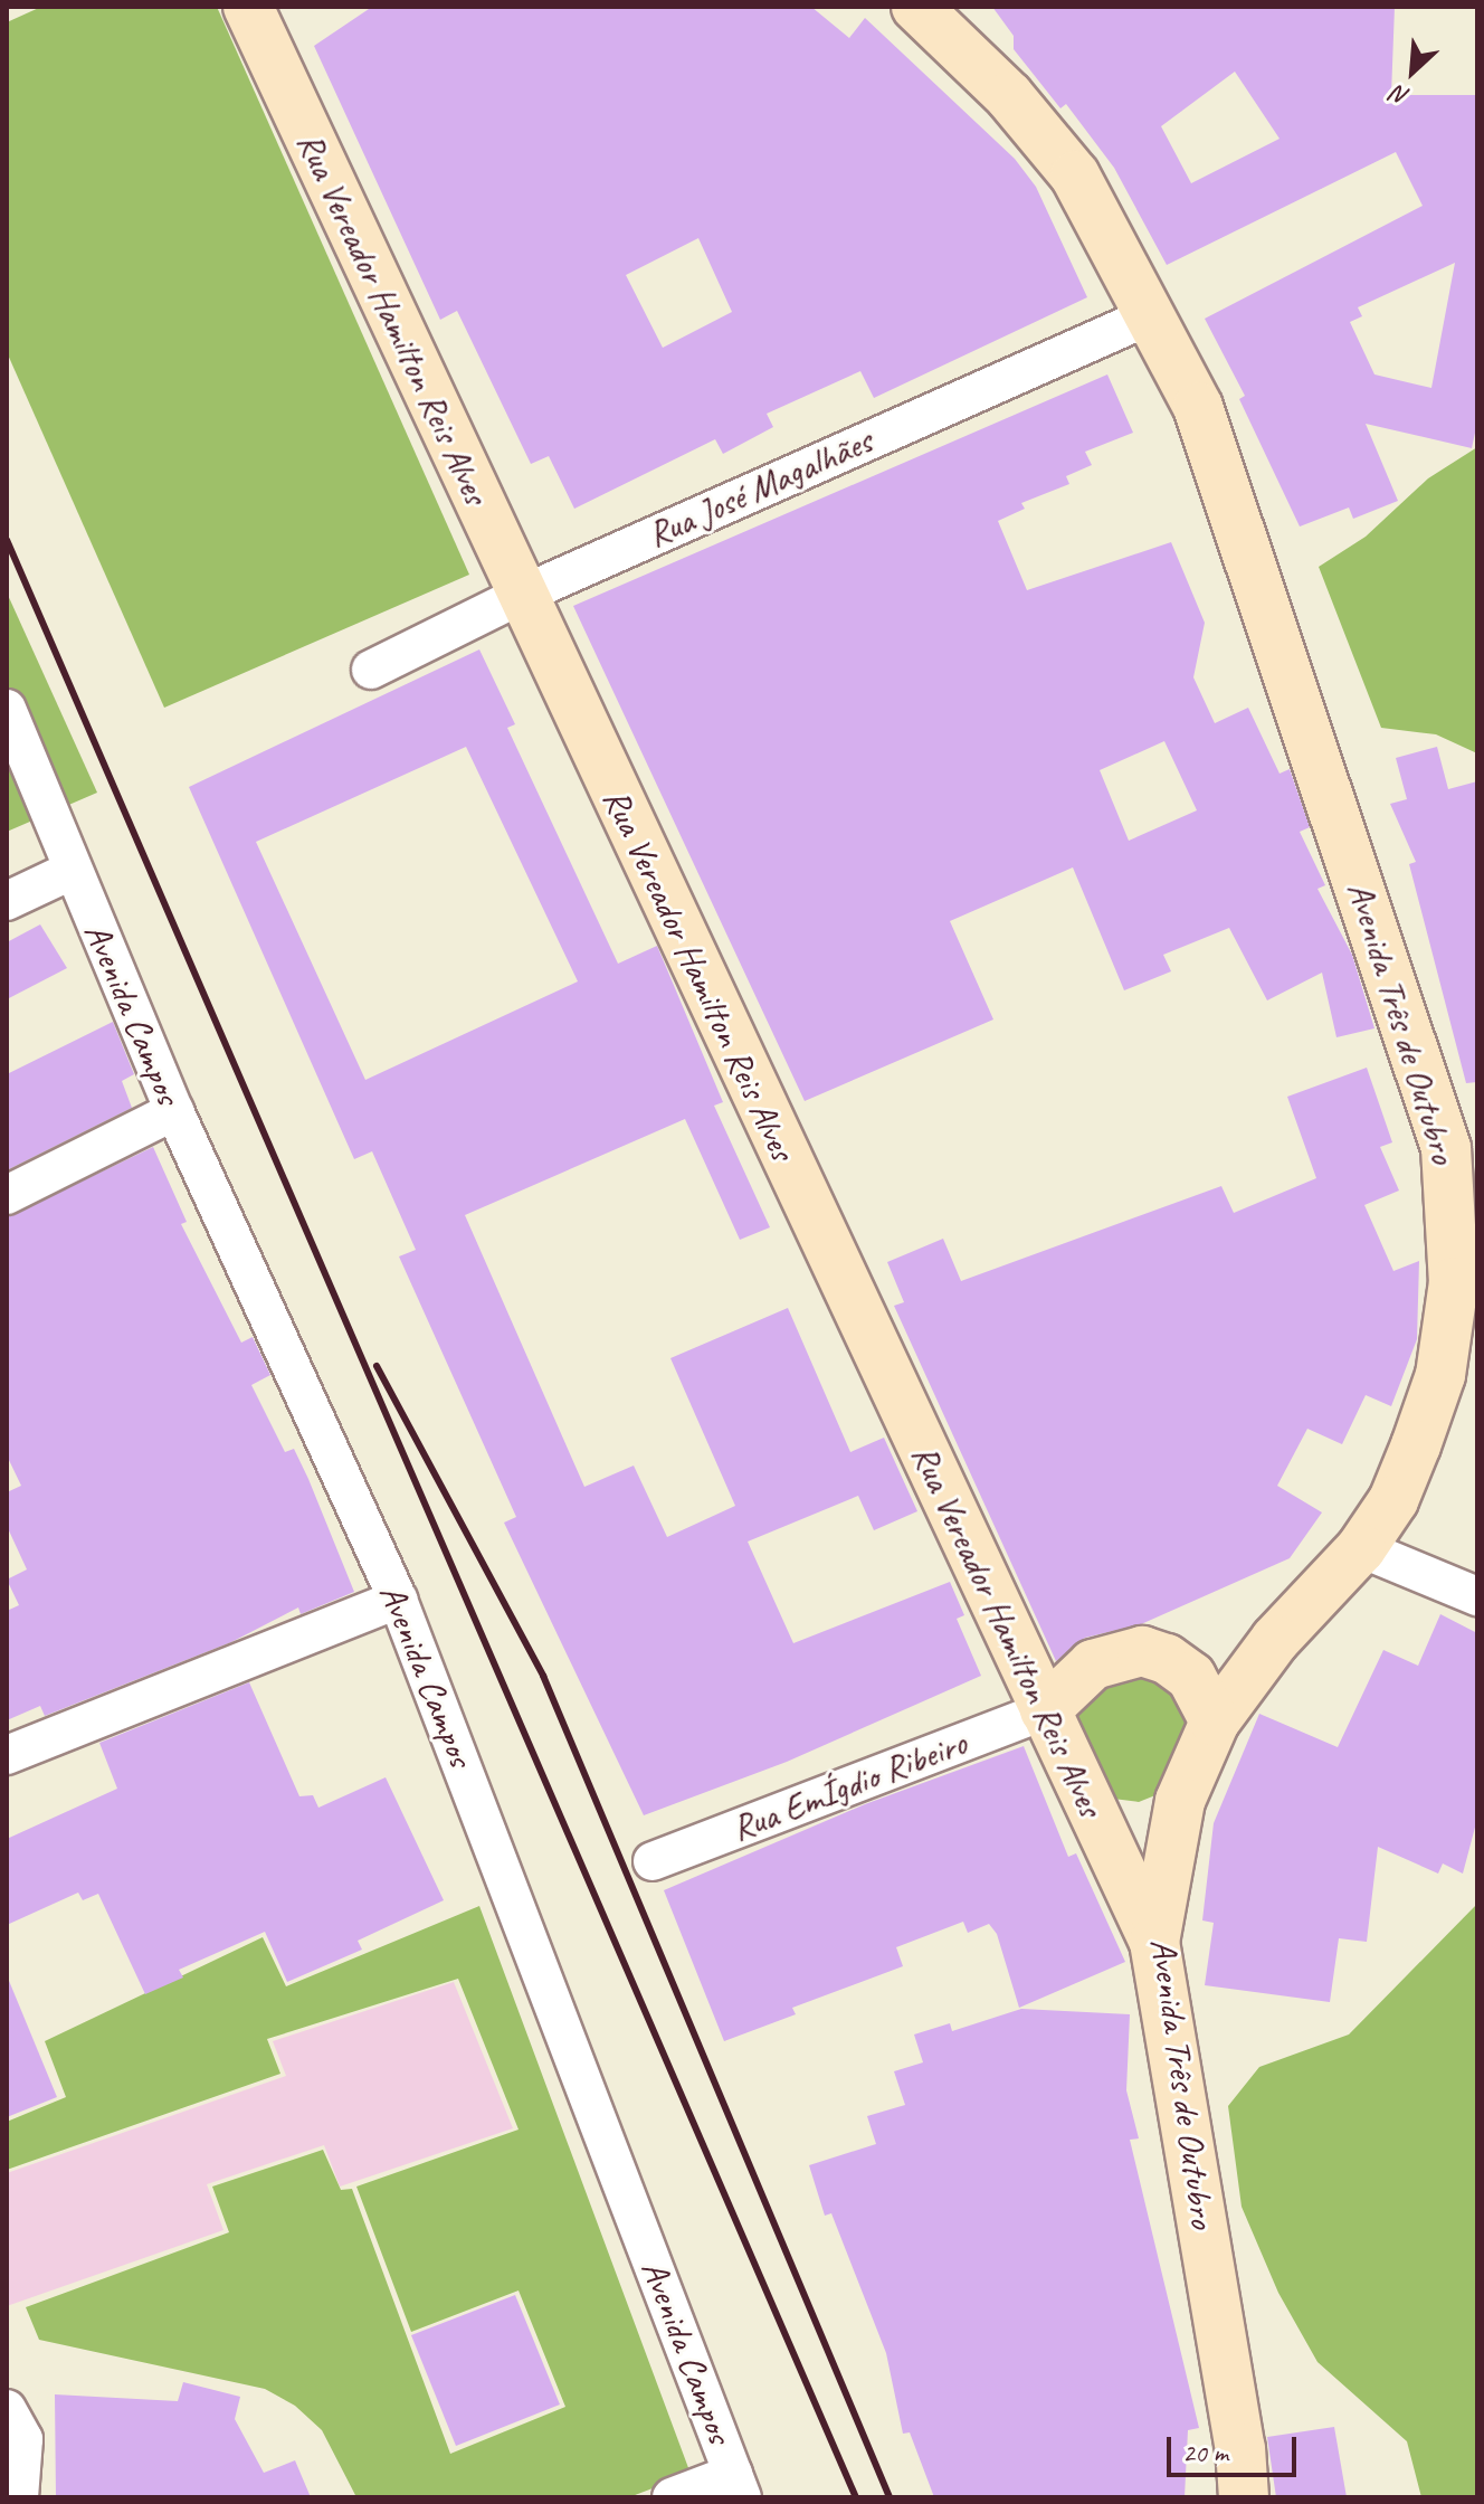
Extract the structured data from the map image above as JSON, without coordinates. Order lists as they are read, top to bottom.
{
  "streets": {
    "main road": ["Rua Vereador Hamilton Reis Alves", "Avenida Três de Outubro"],
    "street": ["Rua José Magalhães", "Avenida Campos", "Rua EmÍgdio Ribeiro"]
  },
  "crossings": [
    ["Rua Vereador Hamilton Reis Alves", "Rua José Magalhães"],
    ["Rua Vereador Hamilton Reis Alves", "Avenida Três de Outubro"],
    ["Rua Vereador Hamilton Reis Alves", "Rua EmÍgdio Ribeiro"],
    ["Rua José Magalhães", "Avenida Três de Outubro"],
    ["Avenida Três de Outubro", "Rua EmÍgdio Ribeiro"]
  ],
  "scale_bar": "20 m",
  "north": "bottom left"
}
